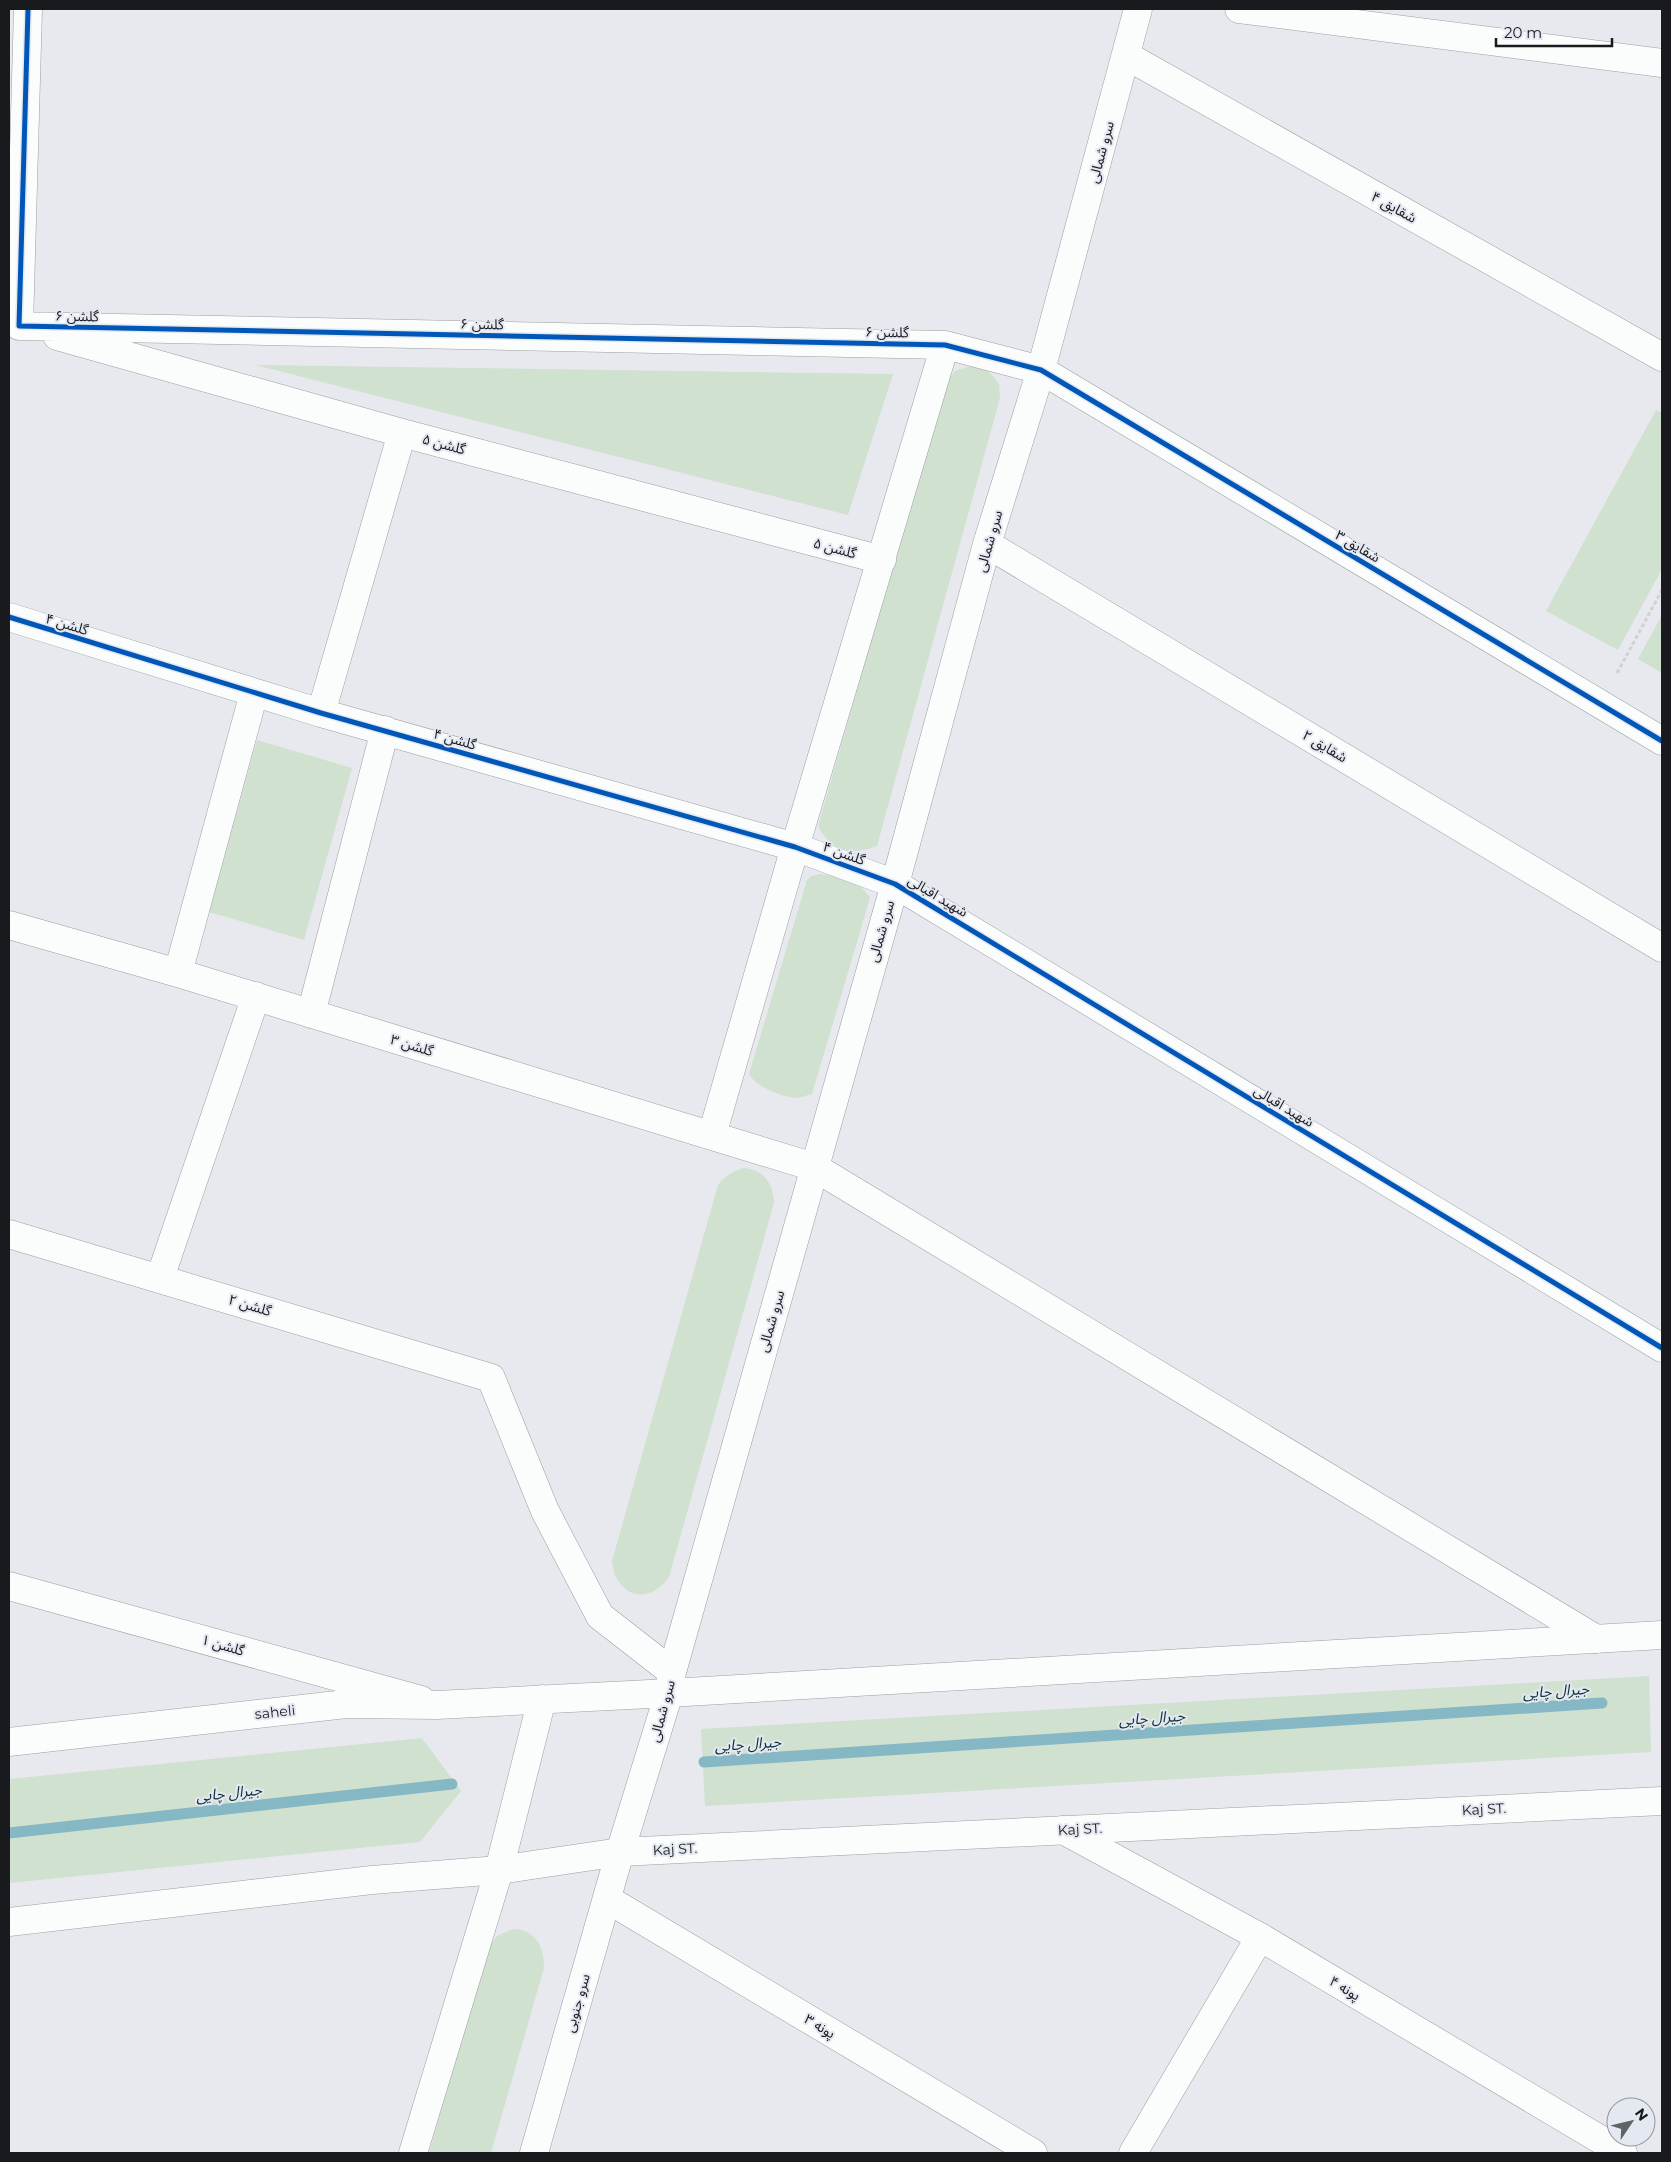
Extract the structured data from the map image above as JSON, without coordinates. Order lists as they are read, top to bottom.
{
  "streets": {
    "street": [
      "سرو شمالی",
      "شقایق ۴",
      "گلشن ۶",
      "گلشن ۵",
      "شقایق ۳",
      "گلشن ۴",
      "شقایق ۲",
      "شهید اقبالی",
      "گلشن ۳",
      "گلشن ۲",
      "گلشن ۱",
      "saheli",
      "Kaj ST.",
      "پونه ۴",
      "سرو جنوبی",
      "پونه ۳"
    ]
  },
  "crossings": [
    ["سرو شمالی", "شقایق ۴"],
    ["سرو شمالی", "گلشن ۶"],
    ["سرو شمالی", "شقایق ۳"],
    ["سرو شمالی", "گلشن ۴"],
    ["سرو شمالی", "شقایق ۲"],
    ["سرو شمالی", "شهید اقبالی"],
    ["سرو شمالی", "گلشن ۳"],
    ["سرو شمالی", "گلشن ۲"],
    ["سرو شمالی", "Kaj ST."],
    ["سرو شمالی", "سرو جنوبی"],
    ["گلشن ۶", "گلشن ۵"],
    ["گلشن ۶", "شقایق ۳"],
    ["گلشن ۴", "شهید اقبالی"],
    ["گلشن ۱", "saheli"],
    ["Kaj ST.", "پونه ۴"],
    ["Kaj ST.", "سرو جنوبی"],
    ["سرو جنوبی", "پونه ۳"]
  ],
  "water": ["جیرال چایی"],
  "scale_bar": "20 m",
  "north": "top right"
}
